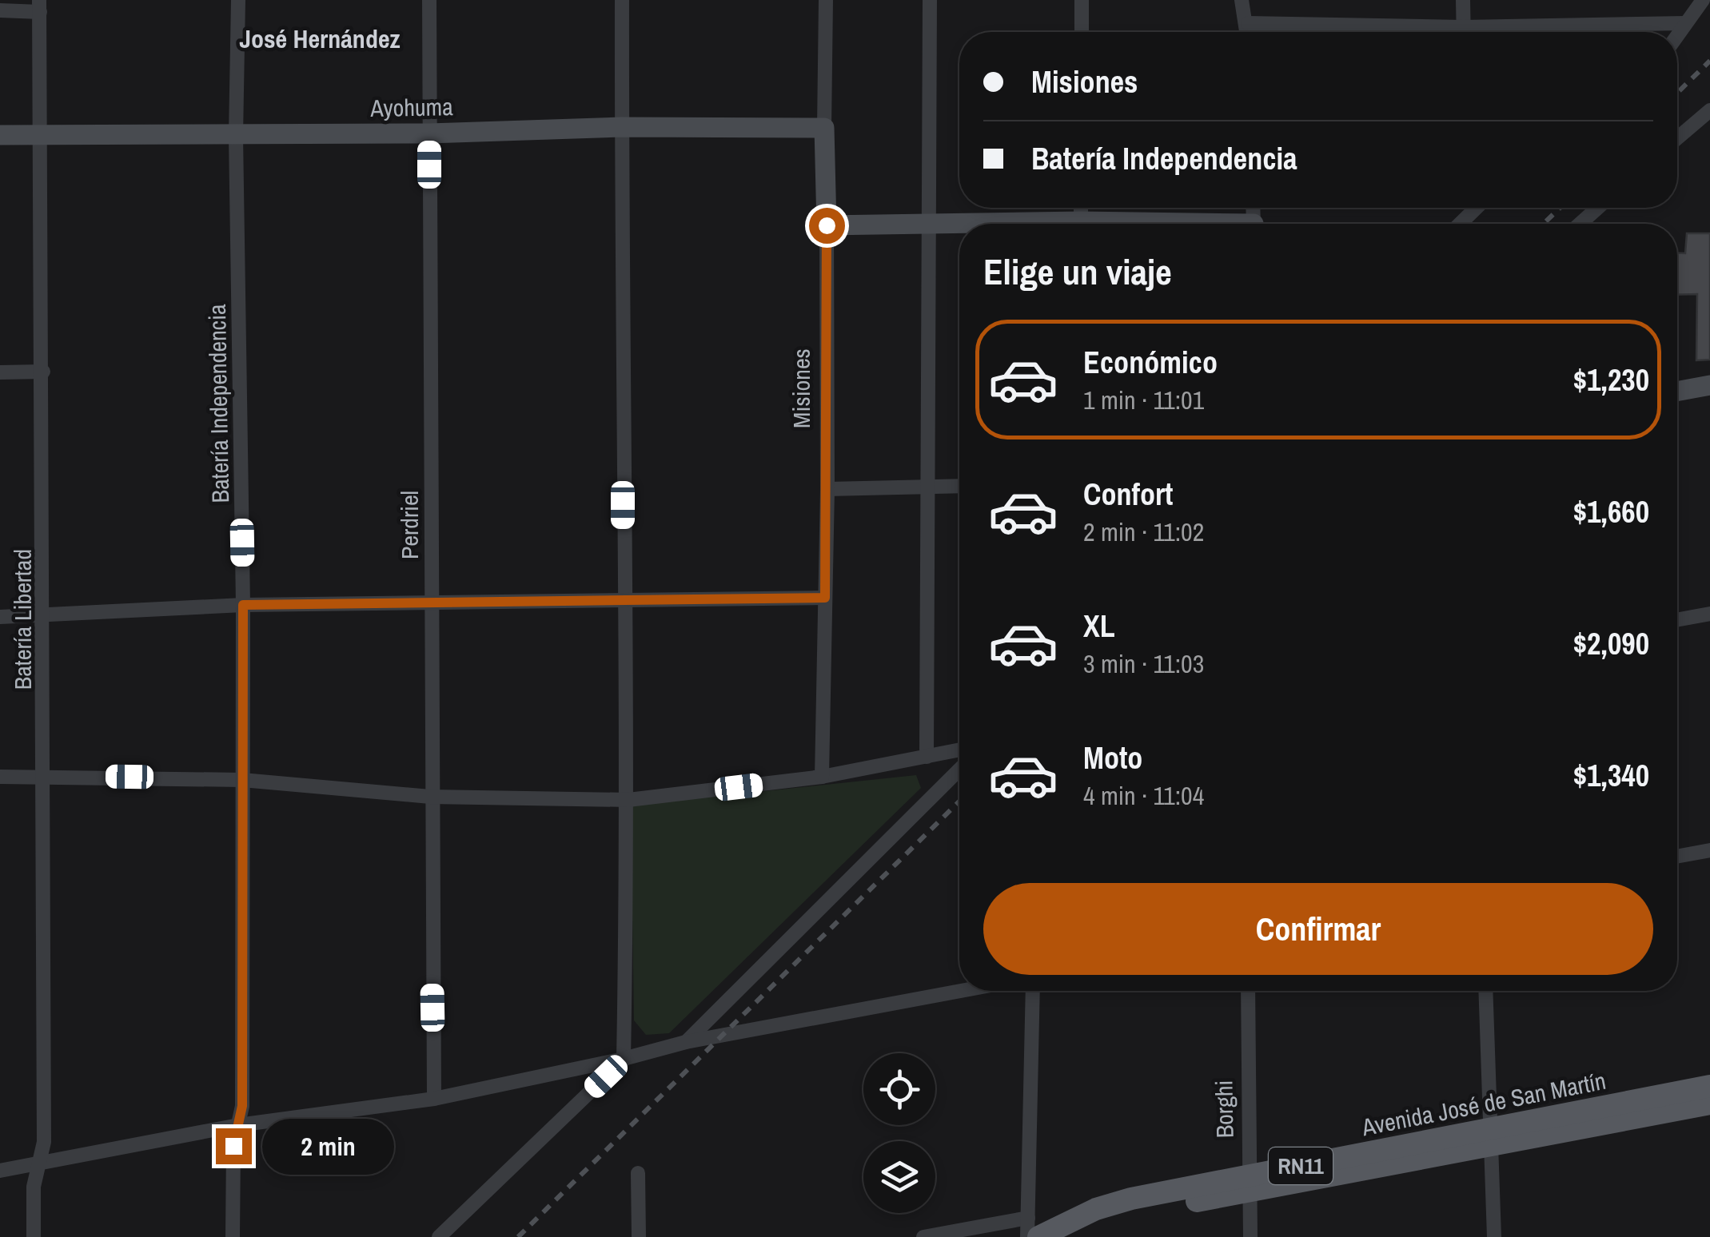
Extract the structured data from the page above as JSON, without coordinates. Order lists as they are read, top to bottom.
{
  "streets": {
    "main road": ["Avenida José de San Martín", "RN11"],
    "street": [
      "Ayohuma",
      "Misiones",
      "Batería Independencia",
      "Perdriel",
      "Batería Libertad",
      "Borghi"
    ]
  },
  "crossings": [
    ["Ayohuma", "Misiones"],
    ["Ayohuma", "Batería Independencia"],
    ["Ayohuma", "Perdriel"],
    ["Ayohuma", "Batería Libertad"],
    ["Avenida José de San Martín", "Borghi"]
  ],
  "districts": ["José Hernández"],
  "page": {
    "banner": ["Misiones", "Batería Independencia"],
    "heading": "Elige un viaje",
    "list": [
      {
        "name": "Económico",
        "note": "1 min · 11:01",
        "value": "$1,230"
      },
      {
        "name": "Confort",
        "note": "2 min · 11:02",
        "value": "$1,660"
      },
      {
        "name": "XL",
        "note": "3 min · 11:03",
        "value": "$2,090"
      },
      {
        "name": "Moto",
        "note": "4 min · 11:04",
        "value": "$1,340"
      }
    ],
    "buttons": "Confirmar",
    "bubble": "2 min"
  }
}
